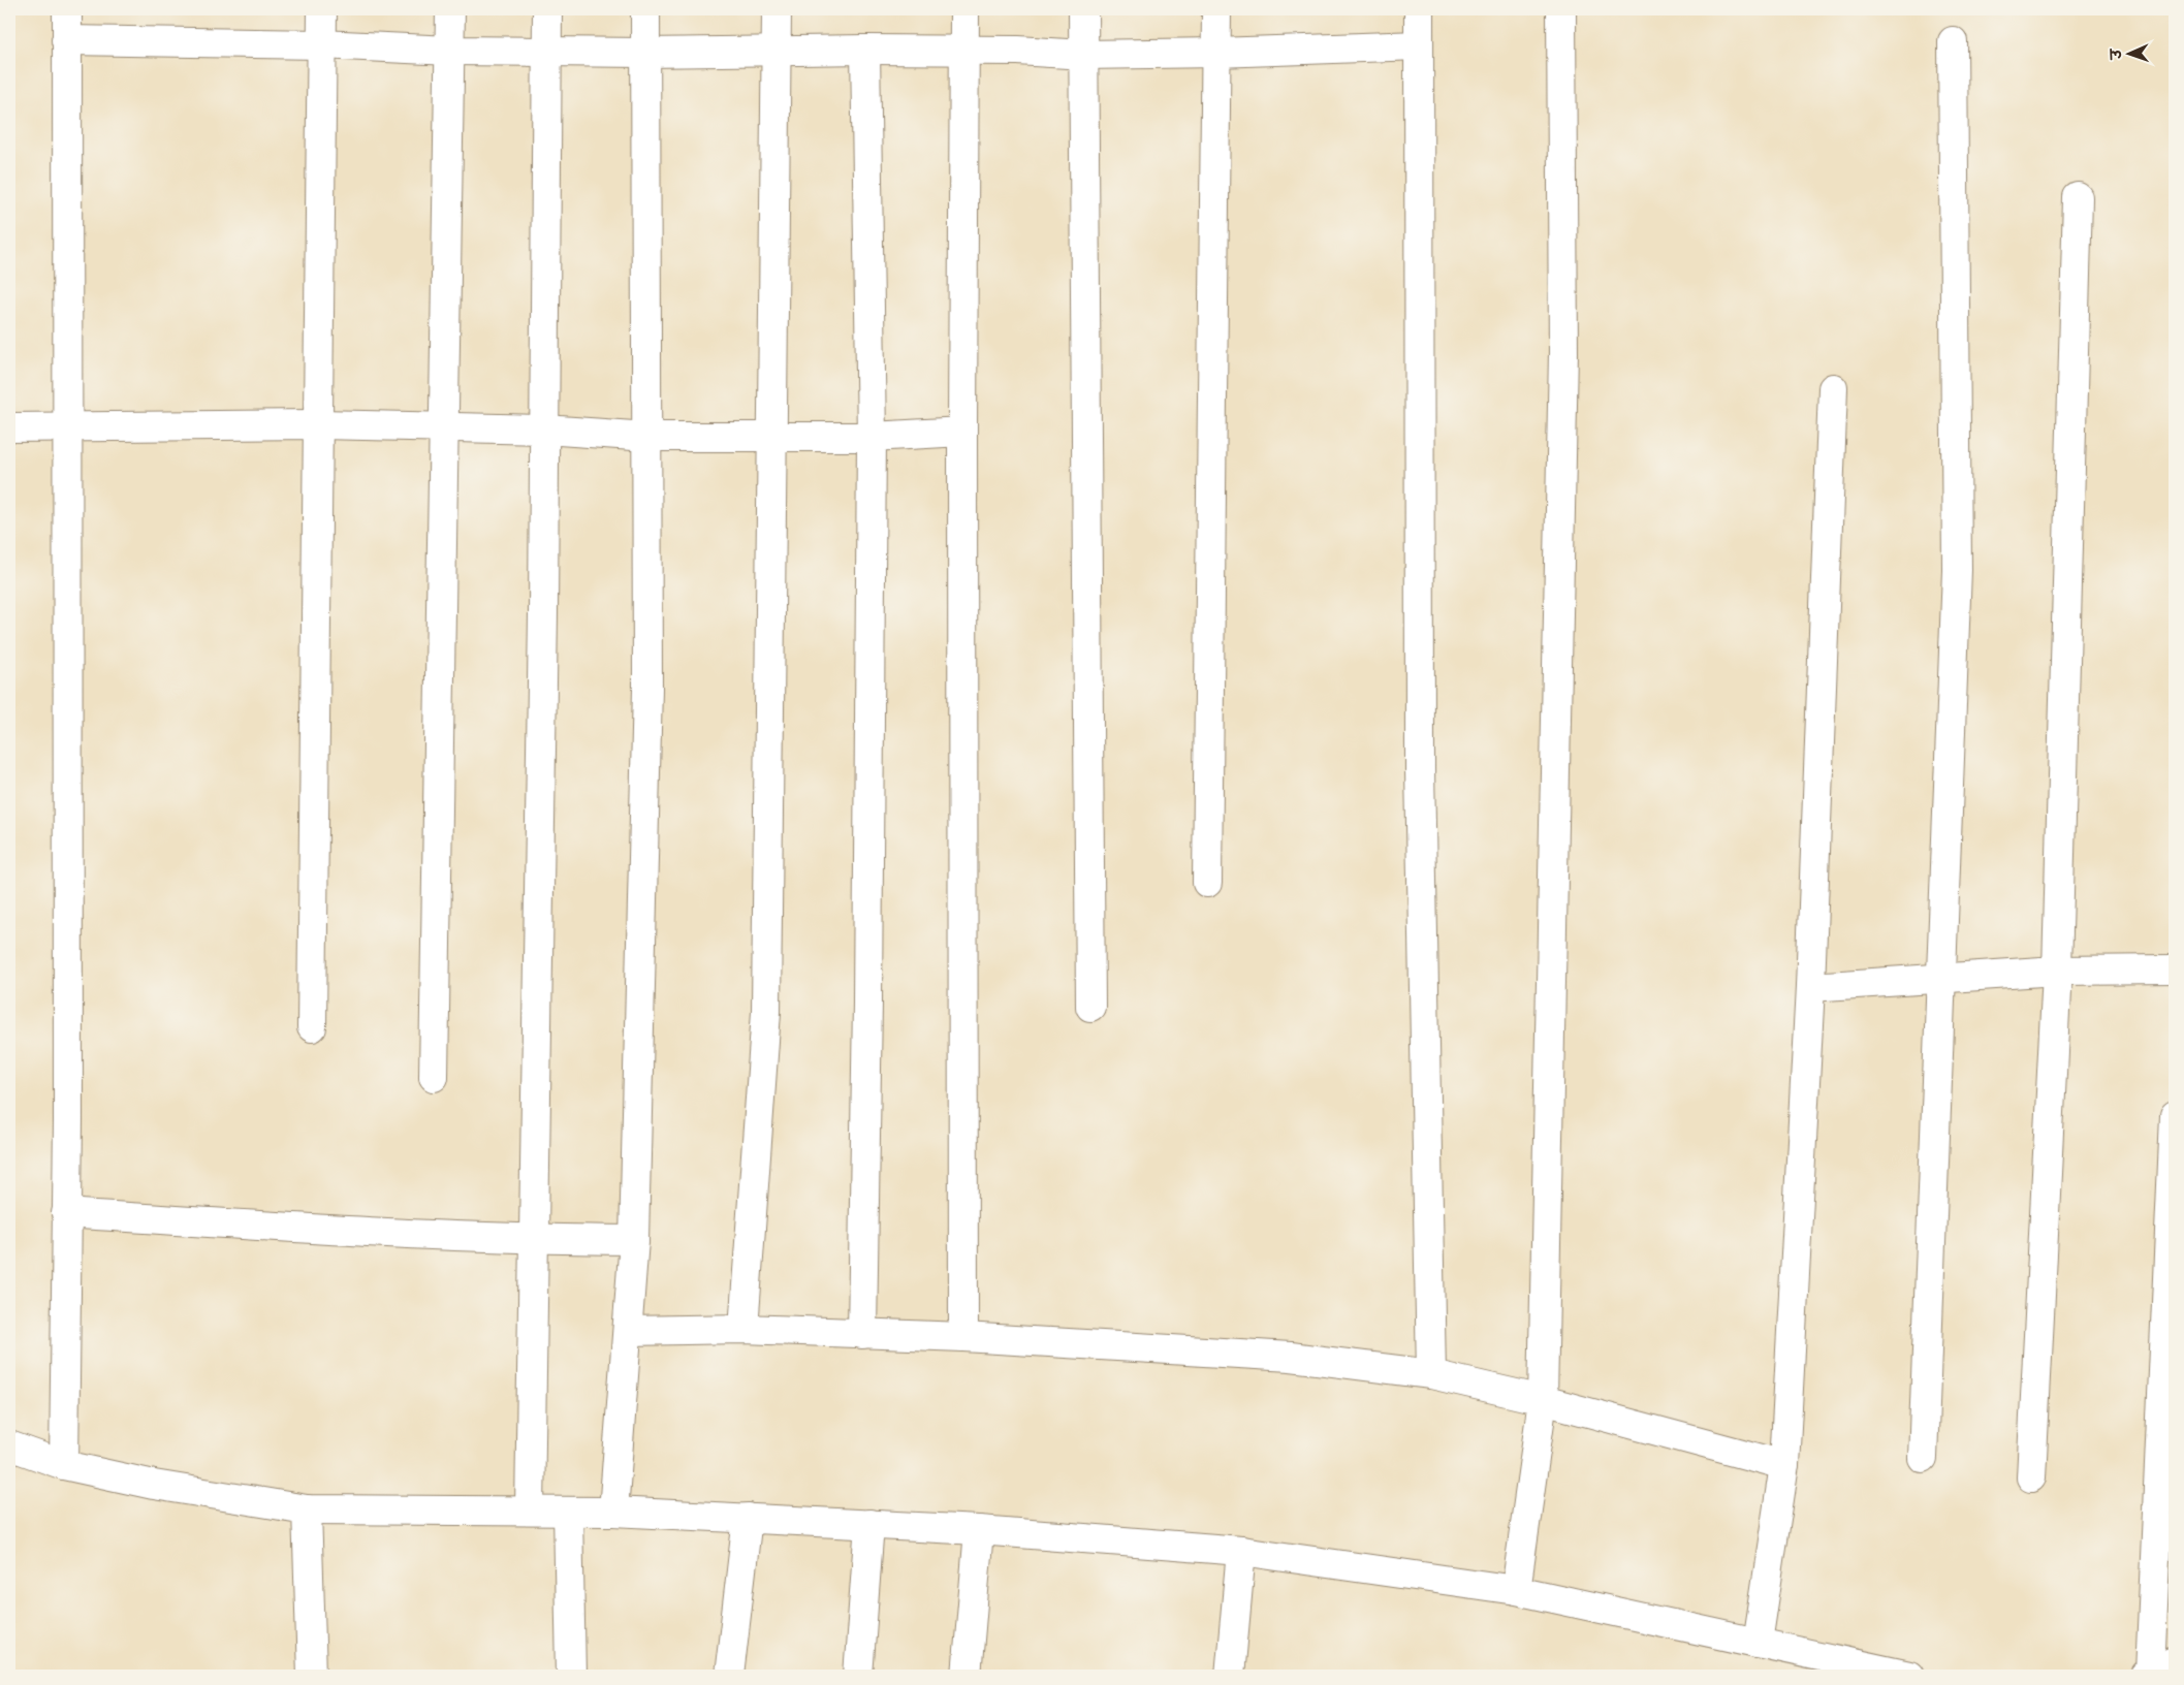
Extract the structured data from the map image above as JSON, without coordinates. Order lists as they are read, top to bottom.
{
  "north": "left"
}
